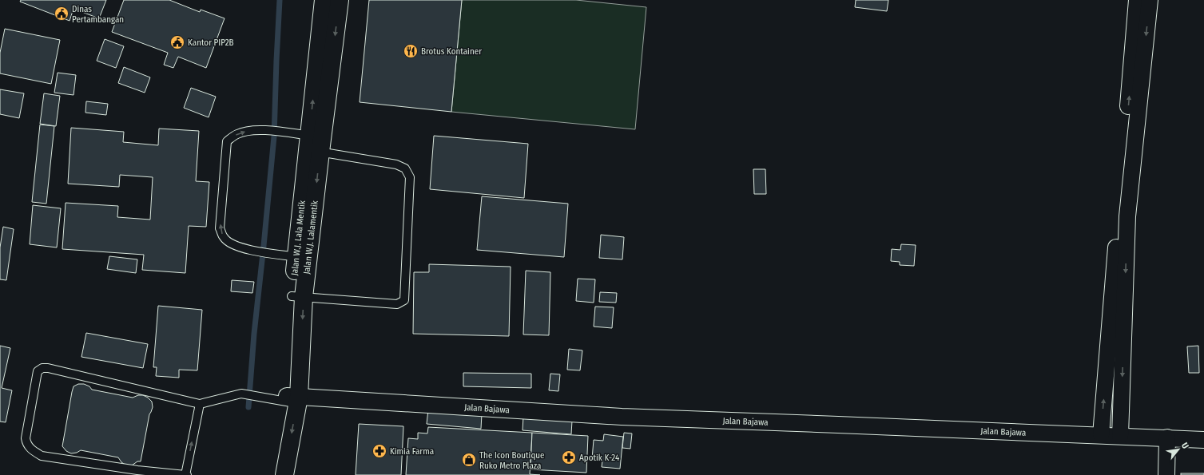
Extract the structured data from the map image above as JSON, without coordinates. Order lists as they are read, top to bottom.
{
  "streets": {
    "main road": ["Jalan W.J. Lalamentik"],
    "street": ["Jalan Bajawa"]
  },
  "crossings": [
    ["Jalan W.J. Lalamentik", "Jalan Bajawa"]
  ],
  "places": {
    "public building": ["Dinas Pertambangan", "Kantor PIP2B"],
    "restaurant": ["Brotus Kontainer"],
    "pharmacy": ["Kimia Farma", "Apotik K-24"],
    "shop": ["The Icon Boutique Ruko Metro Plaza"]
  },
  "north": "top right"
}
